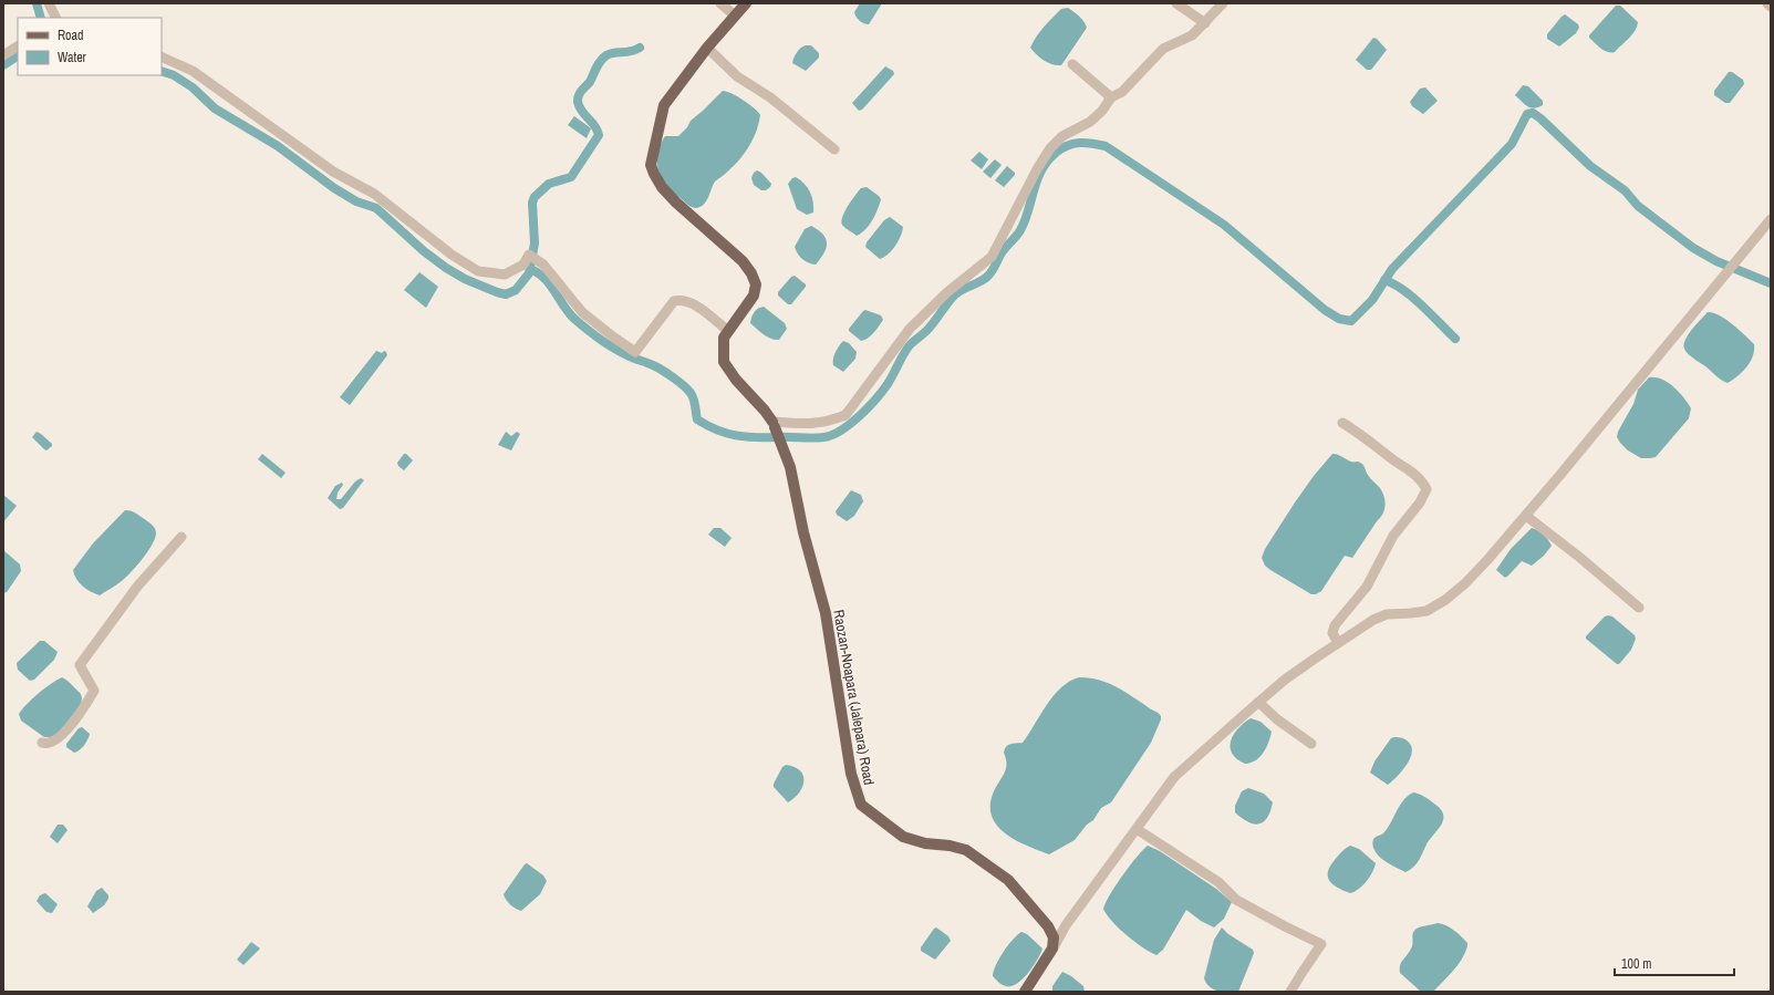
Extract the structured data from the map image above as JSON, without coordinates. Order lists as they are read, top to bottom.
{
  "streets": {
    "main road": ["Raozan-Noapara (Jalepara) Road"]
  },
  "legend": ["Road", "Water"],
  "scale_bar": "100 m"
}
